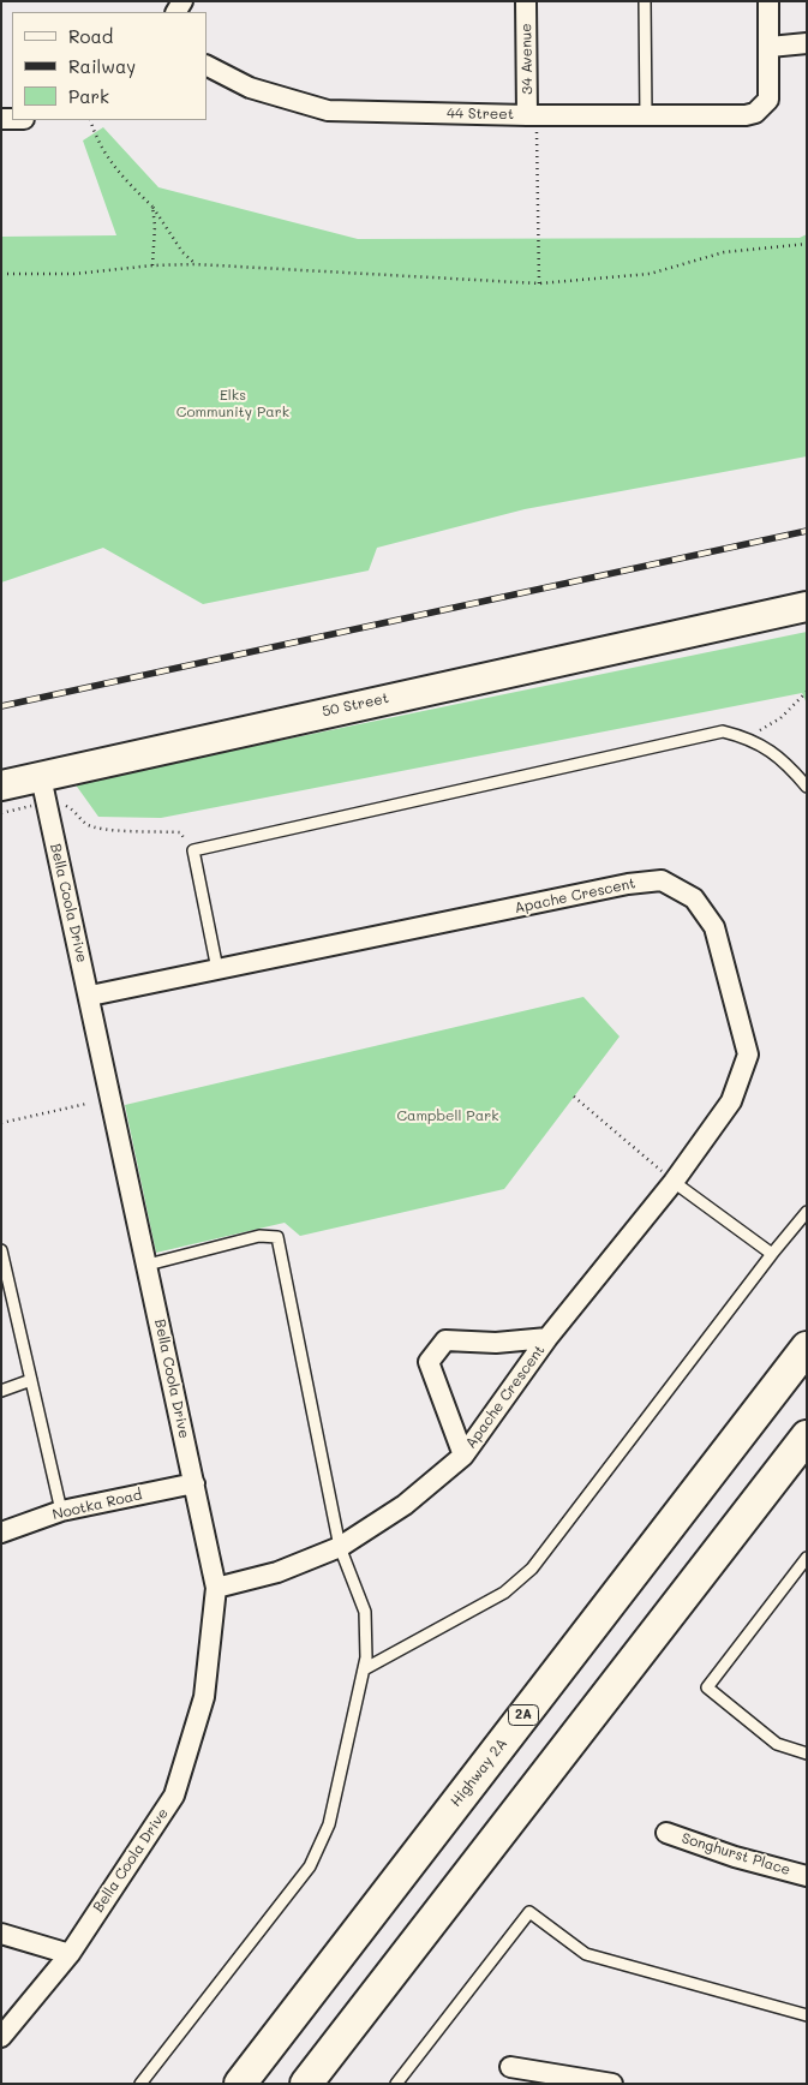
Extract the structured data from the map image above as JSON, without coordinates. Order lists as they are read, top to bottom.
{
  "streets": {
    "main road": ["50 Street", "2A", "Highway 2A"],
    "street": [
      "34 Avenue",
      "44 Street",
      "Apache Crescent",
      "Bella Coola Drive",
      "Nootka Road",
      "Songhurst Place"
    ]
  },
  "crossings": [
    ["34 Avenue", "44 Street"],
    ["50 Street", "Bella Coola Drive"],
    ["Apache Crescent", "Bella Coola Drive"],
    ["Bella Coola Drive", "Nootka Road"]
  ],
  "parks": ["Elks Community Park", "Campbell Park"],
  "legend": ["Road", "Railway", "Park"]
}
